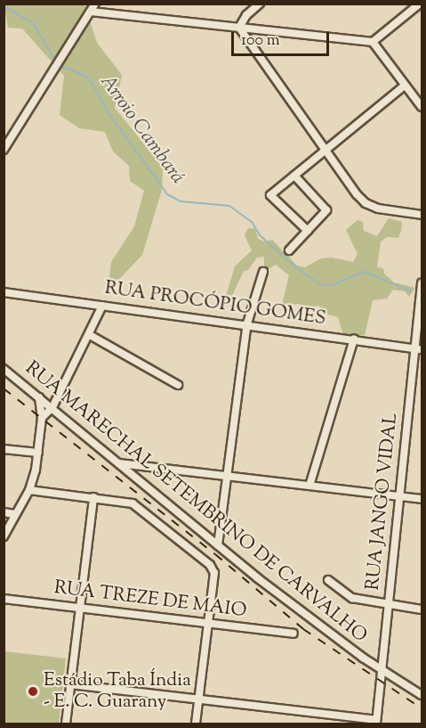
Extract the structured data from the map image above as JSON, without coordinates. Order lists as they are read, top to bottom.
{
  "streets": {
    "street": [
      "RUA PROCÓPIO GOMES",
      "RUA JANGO VIDAL",
      "RUA MARECHAL SETEMBRINO DE CARVALHO",
      "RUA TREZE DE MAIO"
    ]
  },
  "crossings": [
    ["RUA PROCÓPIO GOMES", "RUA JANGO VIDAL"],
    ["RUA JANGO VIDAL", "RUA MARECHAL SETEMBRINO DE CARVALHO"]
  ],
  "water": ["Arroio Cambará"],
  "places": ["Estádio Taba Índia - E. C. Guarany"],
  "scale_bar": "100 m"
}
